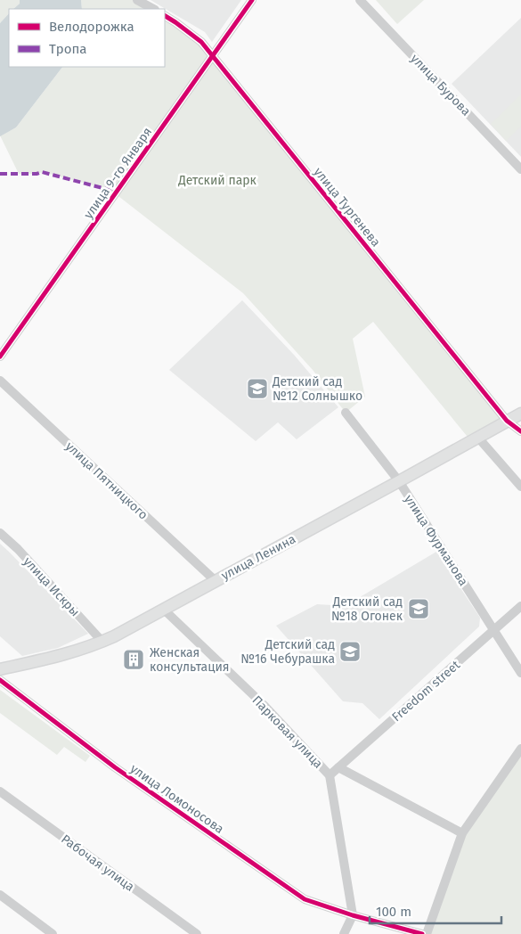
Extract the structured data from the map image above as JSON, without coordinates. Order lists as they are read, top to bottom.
{
  "streets": {
    "main road": ["улица Ленина"],
    "street": [
      "улица Бурова",
      "улица 9-го Января",
      "улица Тургенева",
      "улица Пятницкого",
      "улица Фурманова",
      "улица Искры",
      "Freedom street",
      "Парковая улица",
      "улица Ломоносова",
      "Рабочая улица"
    ]
  },
  "crossings": [
    ["улица 9-го Января", "улица Тургенева"],
    ["улица Тургенева", "улица Ленина"],
    ["улица Пятницкого", "улица Ленина"],
    ["улица Фурманова", "улица Ленина"],
    ["улица Фурманова", "Freedom street"],
    ["улица Ленина", "улица Искры"],
    ["улица Ленина", "Парковая улица"],
    ["Freedom street", "Парковая улица"],
    ["Парковая улица", "улица Ломоносова"]
  ],
  "parks": ["Детский парк"],
  "places": {
    "school or university": ["Детский сад №12 Солнышко", "Детский сад №18 Огонек", "Детский сад №16 Чебурашка"],
    "building": ["Женская консультация"]
  },
  "legend": ["Велодорожка", "Тропа"],
  "scale_bar": "100 m"
}
